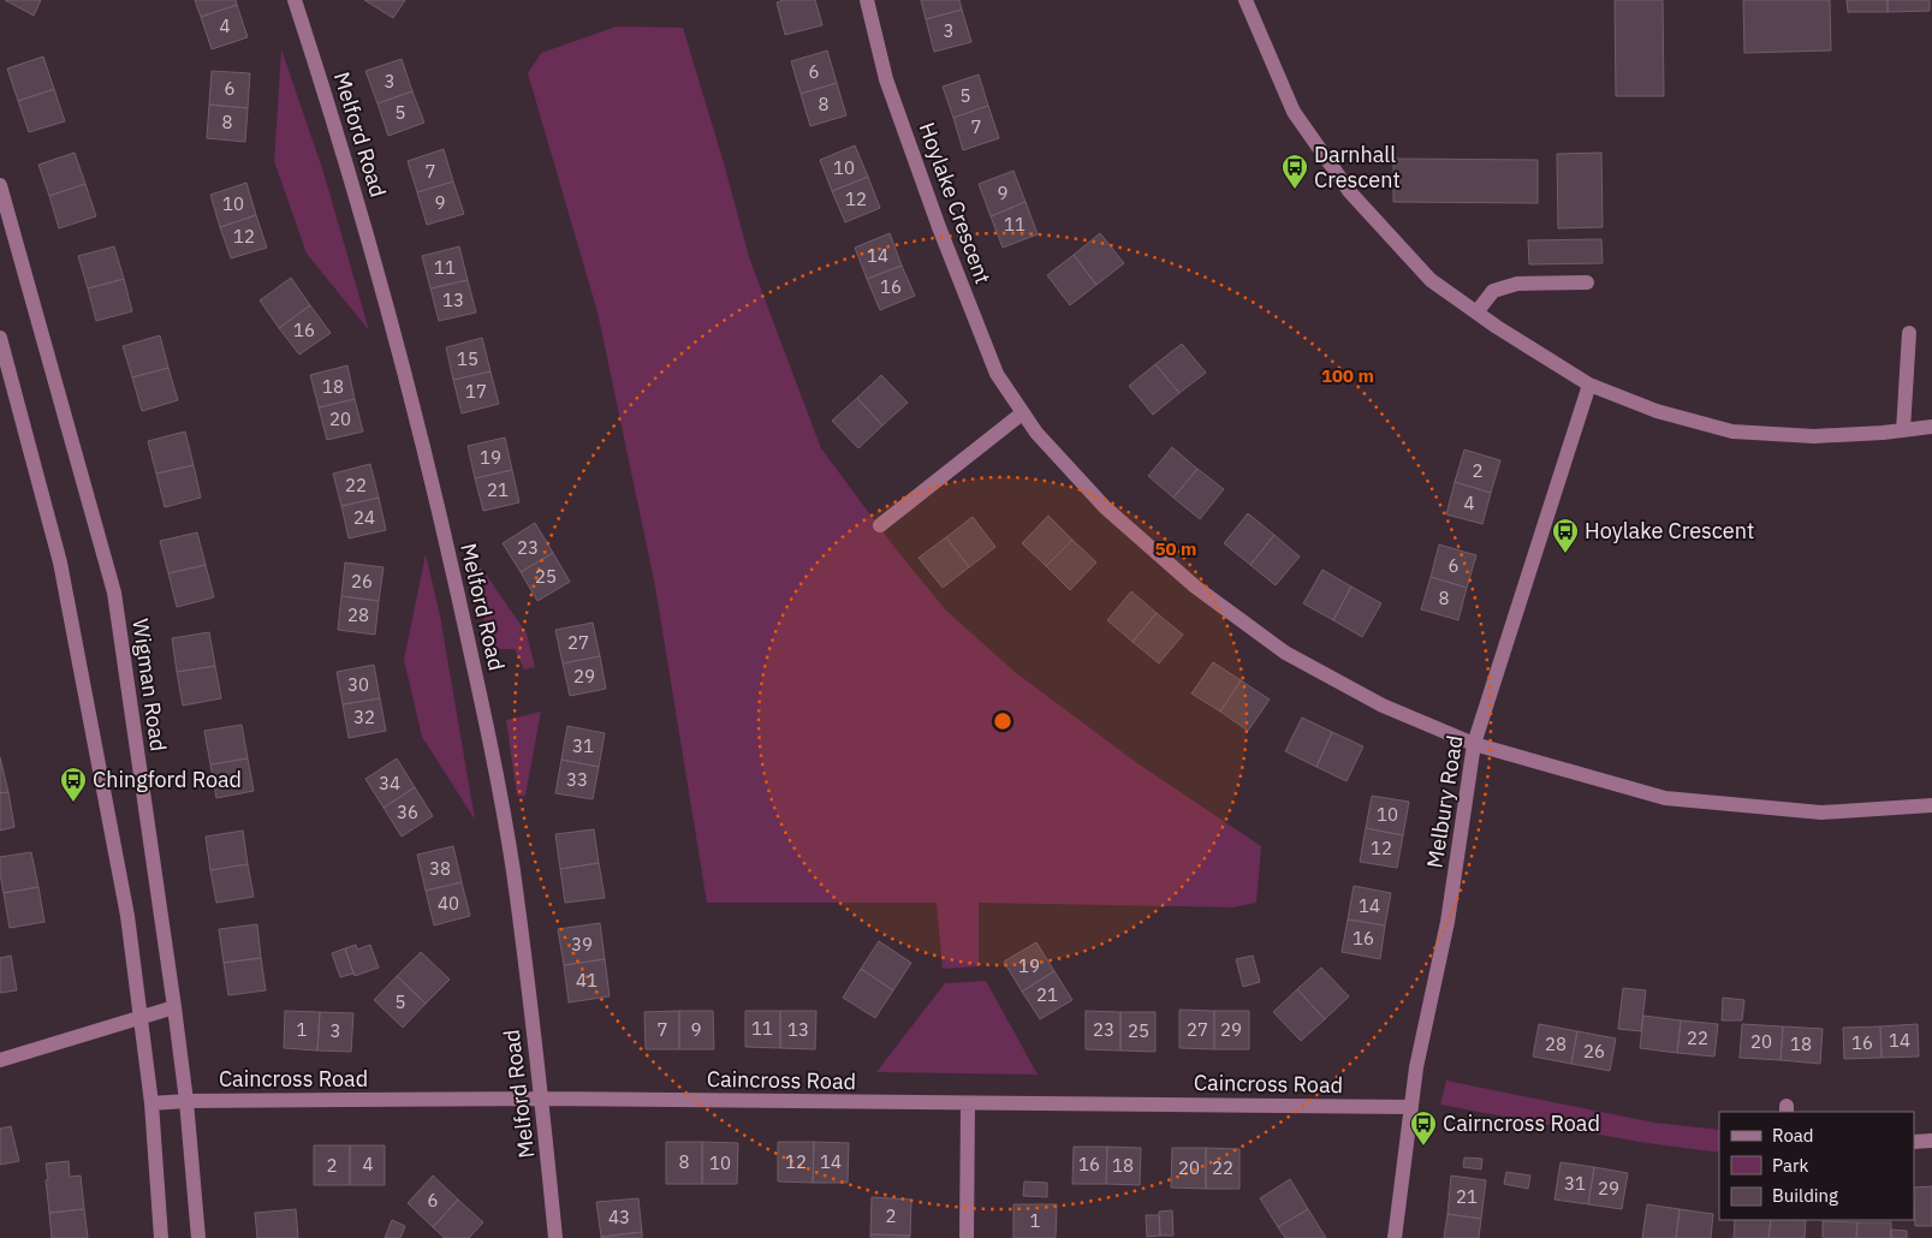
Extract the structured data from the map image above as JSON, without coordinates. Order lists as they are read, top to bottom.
{
  "streets": {
    "street": [
      "Melford Road",
      "Hoylake Crescent",
      "Wigman Road",
      "Melbury Road",
      "Caincross Road"
    ]
  },
  "crossings": [
    ["Melford Road", "Caincross Road"],
    ["Hoylake Crescent", "Melbury Road"],
    ["Wigman Road", "Caincross Road"],
    ["Melbury Road", "Caincross Road"]
  ],
  "places": {
    "bus stop": [
      "Darnhall Crescent",
      "Hoylake Crescent",
      "Chingford Road",
      "Cairncross Road"
    ]
  },
  "house_numbers": [
    "4",
    "3",
    "6",
    "3",
    "6",
    "5",
    "8",
    "5",
    "8",
    "7",
    "10",
    "7",
    "9",
    "12",
    "9",
    "10",
    "11",
    "12",
    "14",
    "11",
    "16",
    "13",
    "16",
    "15",
    "18",
    "17",
    "20",
    "19",
    "2",
    "22",
    "21",
    "4",
    "24",
    "23",
    "6",
    "25",
    "26",
    "8",
    "28",
    "27",
    "29",
    "30",
    "32",
    "31",
    "33",
    "34",
    "36",
    "10",
    "12",
    "38",
    "40",
    "14",
    "16",
    "39",
    "19",
    "41",
    "21",
    "5",
    "11",
    "1",
    "7",
    "9",
    "13",
    "23",
    "27",
    "29",
    "3",
    "25",
    "22",
    "14",
    "20",
    "16",
    "28",
    "18",
    "26",
    "8",
    "12",
    "14",
    "10",
    "4",
    "16",
    "2",
    "18",
    "20",
    "22",
    "31",
    "29",
    "21",
    "6",
    "2",
    "43",
    "1"
  ],
  "legend": ["Road", "Park", "Building"],
  "rings": ["100 m", "50 m"]
}
